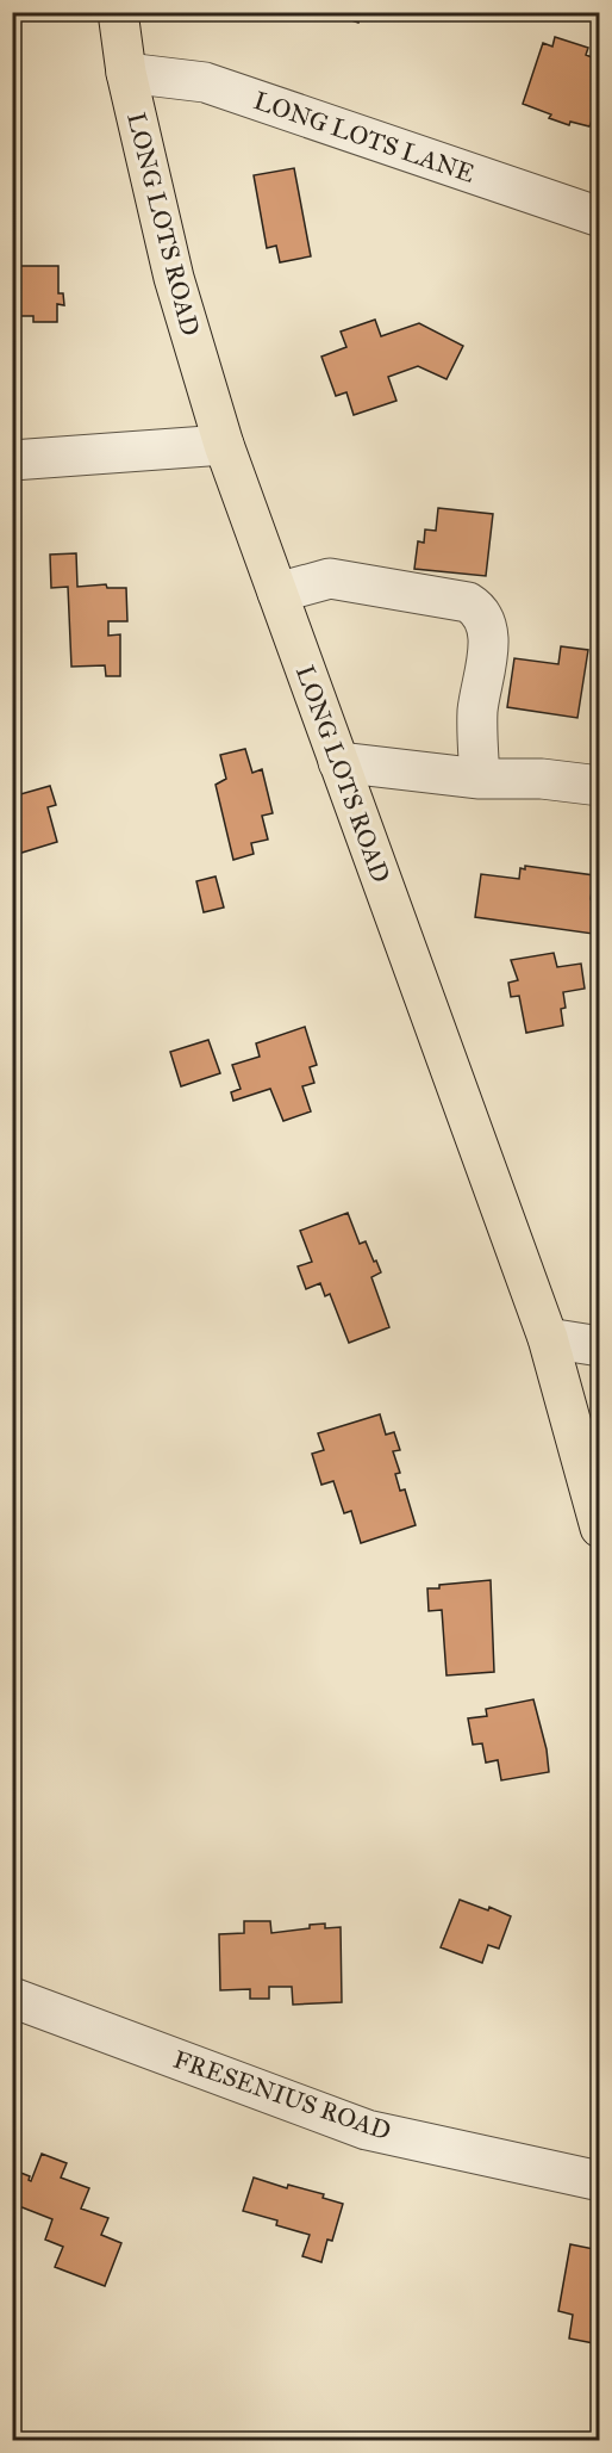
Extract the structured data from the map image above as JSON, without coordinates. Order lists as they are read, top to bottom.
{
  "streets": {
    "main road": ["LONG LOTS ROAD"],
    "street": ["LONG LOTS LANE", "FRESENIUS ROAD"]
  },
  "crossings": [
    ["LONG LOTS LANE", "LONG LOTS ROAD"]
  ]
}
